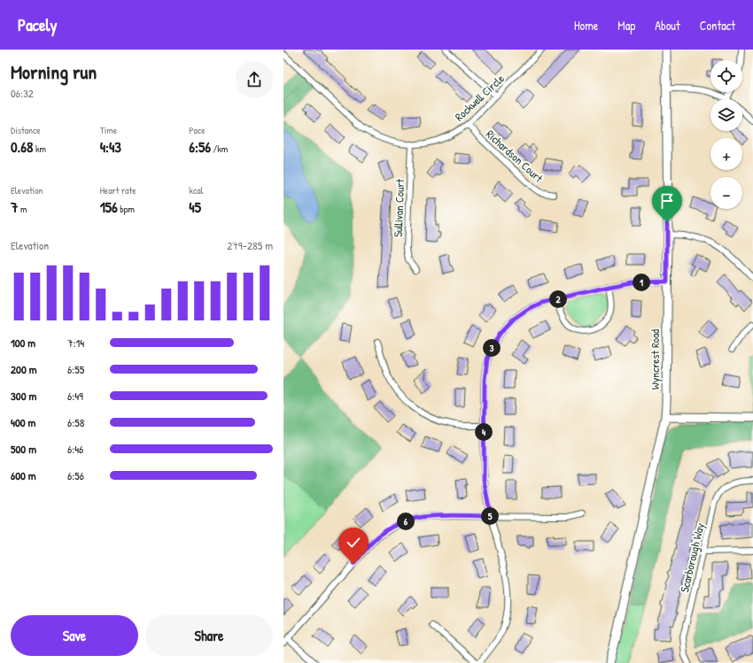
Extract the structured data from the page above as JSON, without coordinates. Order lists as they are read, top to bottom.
{
  "streets": {
    "street": [
      "Rockwell Circle",
      "Richardson Court",
      "Sullivan Court",
      "Wyncrest Road",
      "Scarborough Way"
    ]
  },
  "crossings": [
    ["Rockwell Circle", "Richardson Court"],
    ["Rockwell Circle", "Sullivan Court"]
  ],
  "page": {
    "header": "Pacely",
    "nav": [
      "Home",
      "Map",
      "About",
      "Contact"
    ],
    "heading": ["Morning run", "06:32"],
    "map_buttons": ["+", "−"],
    "stats": [
      ["Distance", "0.68 km"],
      ["Time", "4:43"],
      ["Pace", "6:56 /km"],
      ["Elevation", "7 m"],
      ["Heart rate", "156 bpm"],
      ["kcal", "45"]
    ],
    "chart": ["Elevation", "279–285 m"],
    "pins": [
      "1",
      "2",
      "3",
      "4",
      "5",
      "6"
    ],
    "list": [
      {
        "name": "100 m",
        "note": "7:14"
      },
      {
        "name": "200 m",
        "note": "6:55"
      },
      {
        "name": "300 m",
        "note": "6:49"
      },
      {
        "name": "400 m",
        "note": "6:58"
      },
      {
        "name": "500 m",
        "note": "6:46"
      },
      {
        "name": "600 m",
        "note": "6:56"
      }
    ],
    "buttons": ["Save", "Share"]
  }
}
